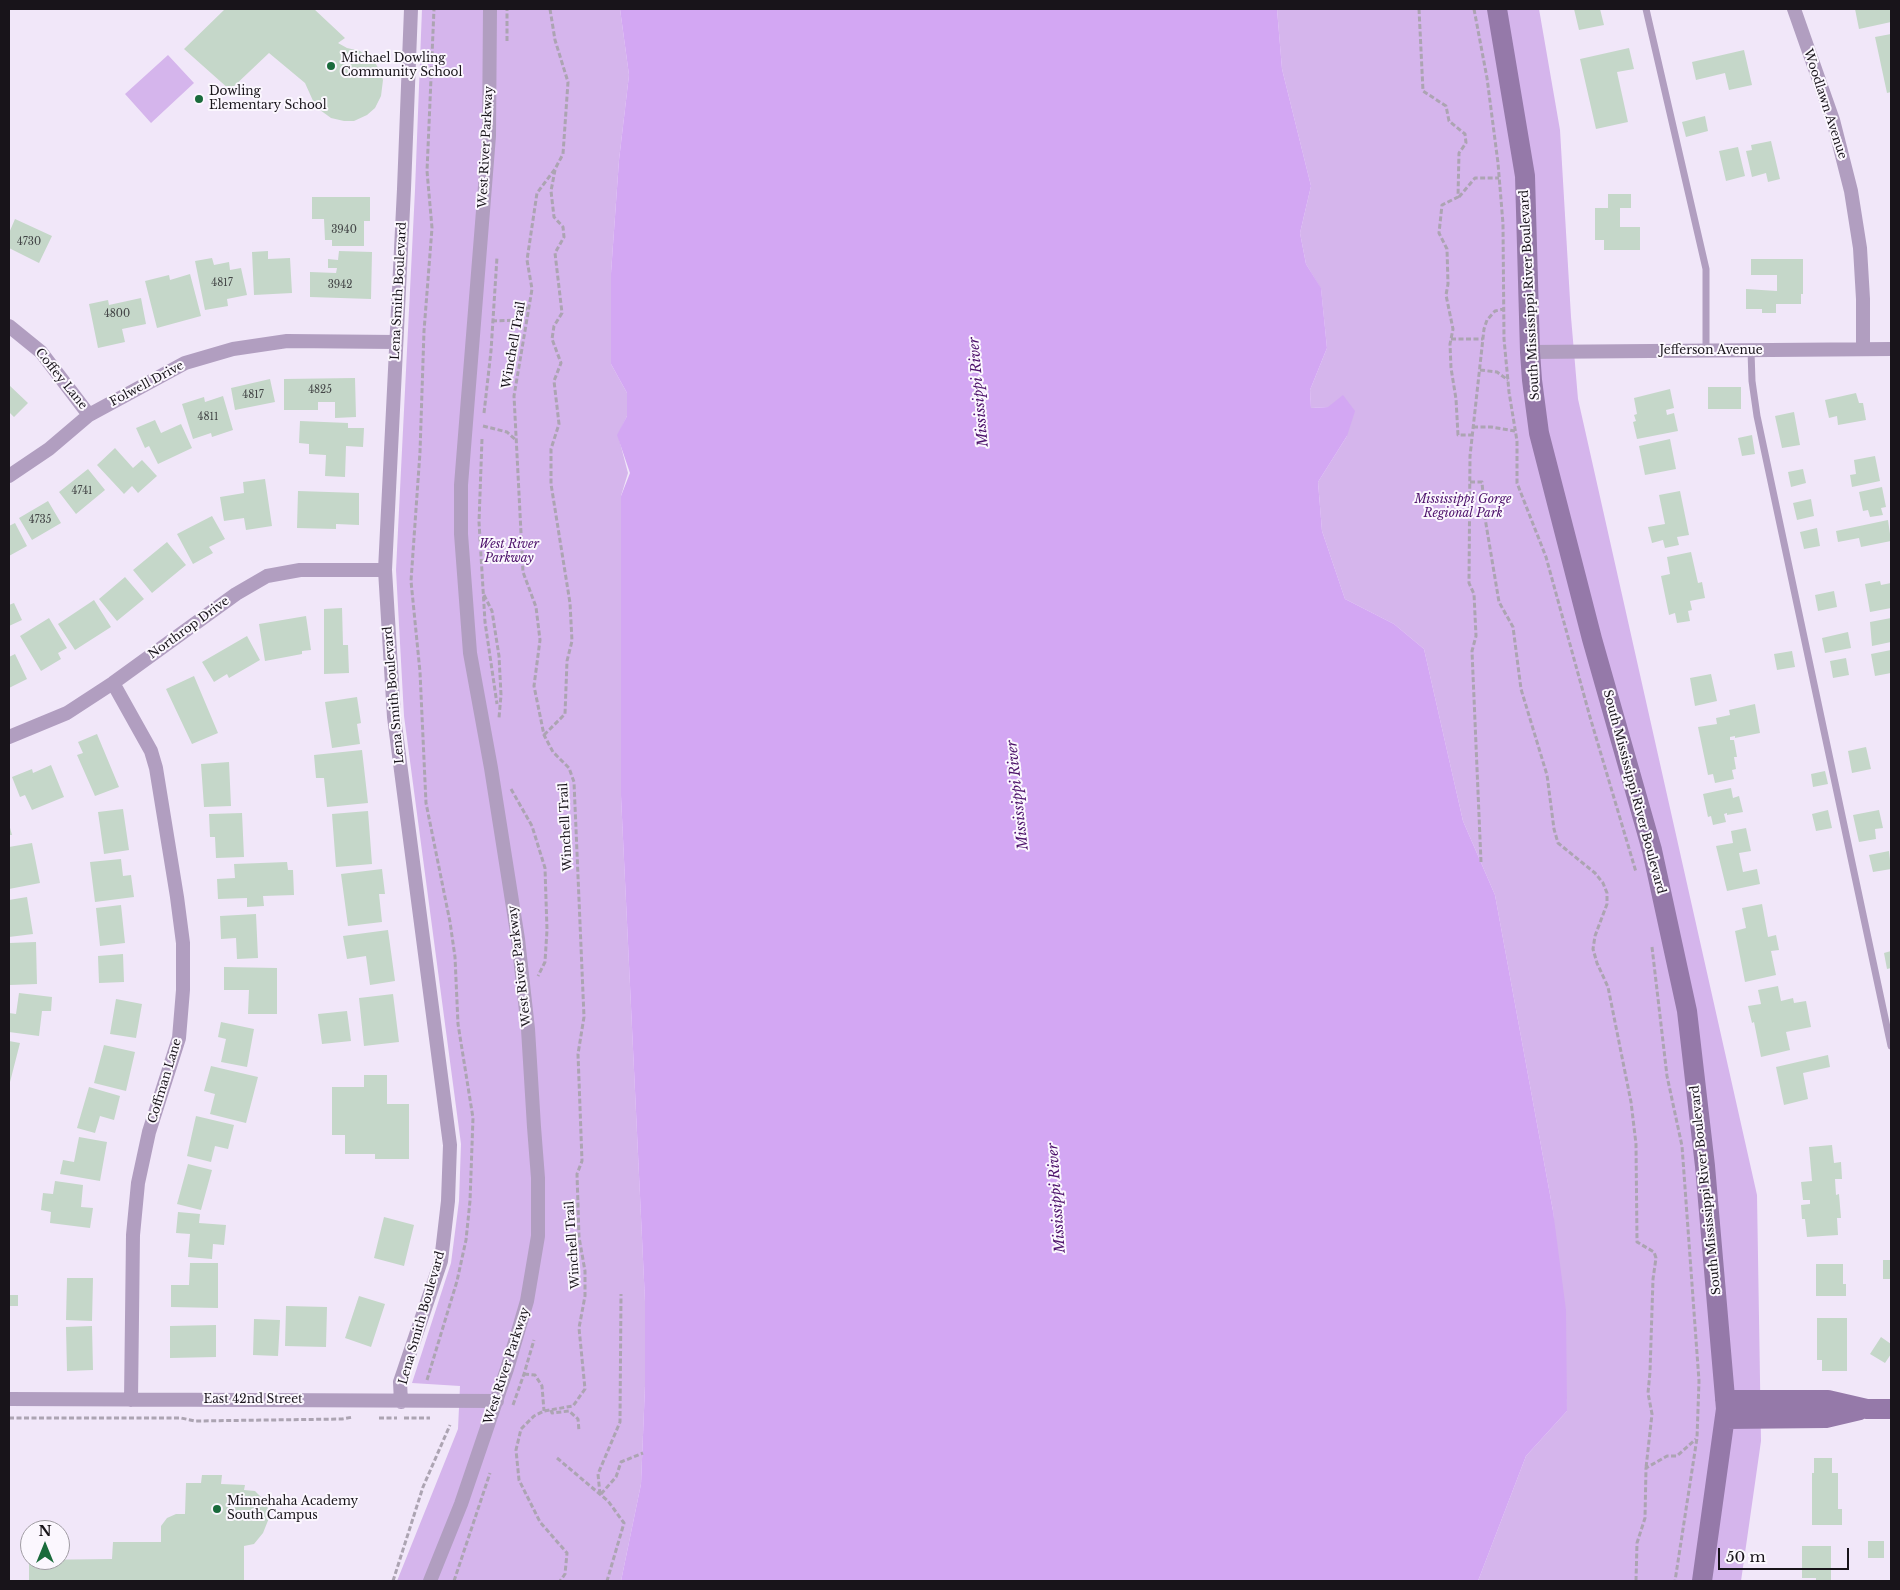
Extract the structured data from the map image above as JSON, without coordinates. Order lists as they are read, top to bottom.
{
  "streets": {
    "street": [
      "Woodlawn Avenue",
      "West River Parkway",
      "Lena Smith Boulevard",
      "South Mississippi River Boulevard",
      "Jefferson Avenue",
      "Coffey Lane",
      "Folwell Drive",
      "Northrop Drive",
      "Coffman Lane",
      "East 42nd Street"
    ],
    "path": ["Winchell Trail"]
  },
  "crossings": [
    ["Woodlawn Avenue", "Jefferson Avenue"],
    ["West River Parkway", "East 42nd Street"],
    ["Lena Smith Boulevard", "Folwell Drive"],
    ["Lena Smith Boulevard", "Northrop Drive"],
    ["Lena Smith Boulevard", "East 42nd Street"],
    ["South Mississippi River Boulevard", "Jefferson Avenue"],
    ["Coffey Lane", "Folwell Drive"],
    ["Northrop Drive", "Coffman Lane"],
    ["Coffman Lane", "East 42nd Street"]
  ],
  "water": ["Mississippi River"],
  "parks": ["Mississippi Gorge Regional Park", "West River Parkway"],
  "places": ["Michael Dowling Community School", "Dowling Elementary School", "Minnehaha Academy South Campus"],
  "house_numbers": [
    "3940",
    "4730",
    "4817",
    "3942",
    "4800",
    "4825",
    "4817",
    "4811",
    "4741",
    "4735"
  ],
  "scale_bar": "50 m",
  "north": "top"
}
